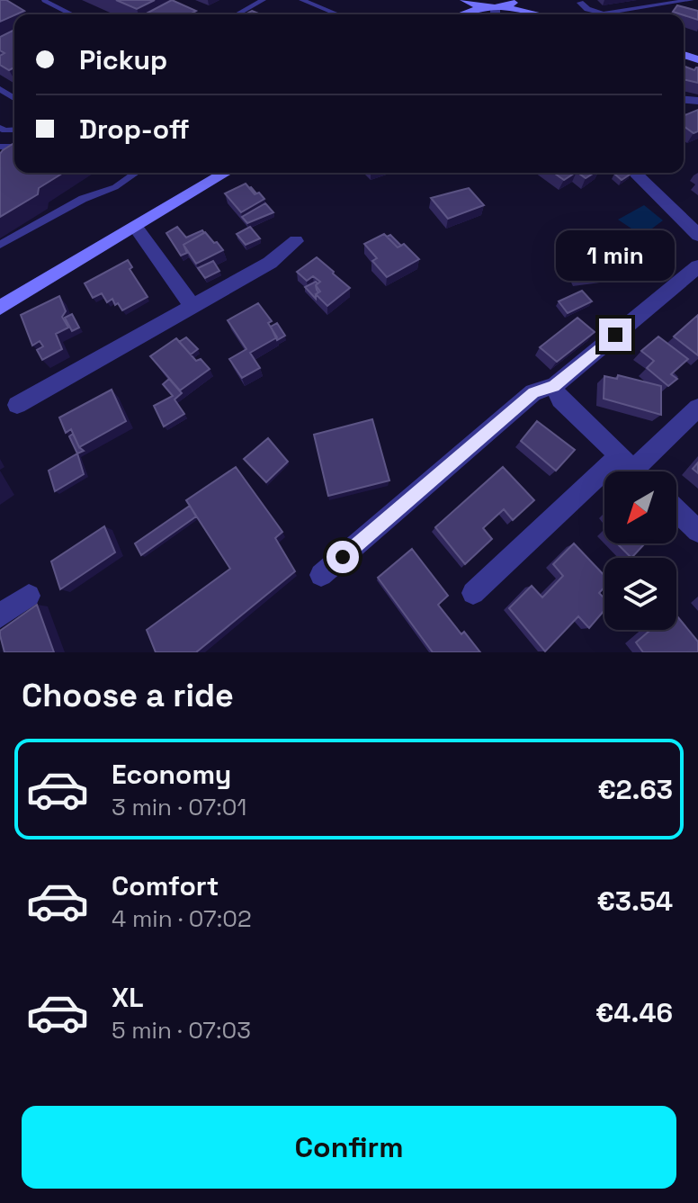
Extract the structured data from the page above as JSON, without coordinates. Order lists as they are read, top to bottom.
{
  "north": "bottom left",
  "page": {
    "banner": ["Pickup", "Drop-off"],
    "bubble": "1 min",
    "heading": "Choose a ride",
    "list": [
      {
        "name": "Economy",
        "note": "3 min · 07:01",
        "value": "€2.63"
      },
      {
        "name": "Comfort",
        "note": "4 min · 07:02",
        "value": "€3.54"
      },
      {
        "name": "XL",
        "note": "5 min · 07:03",
        "value": "€4.46"
      }
    ],
    "buttons": "Confirm"
  }
}
